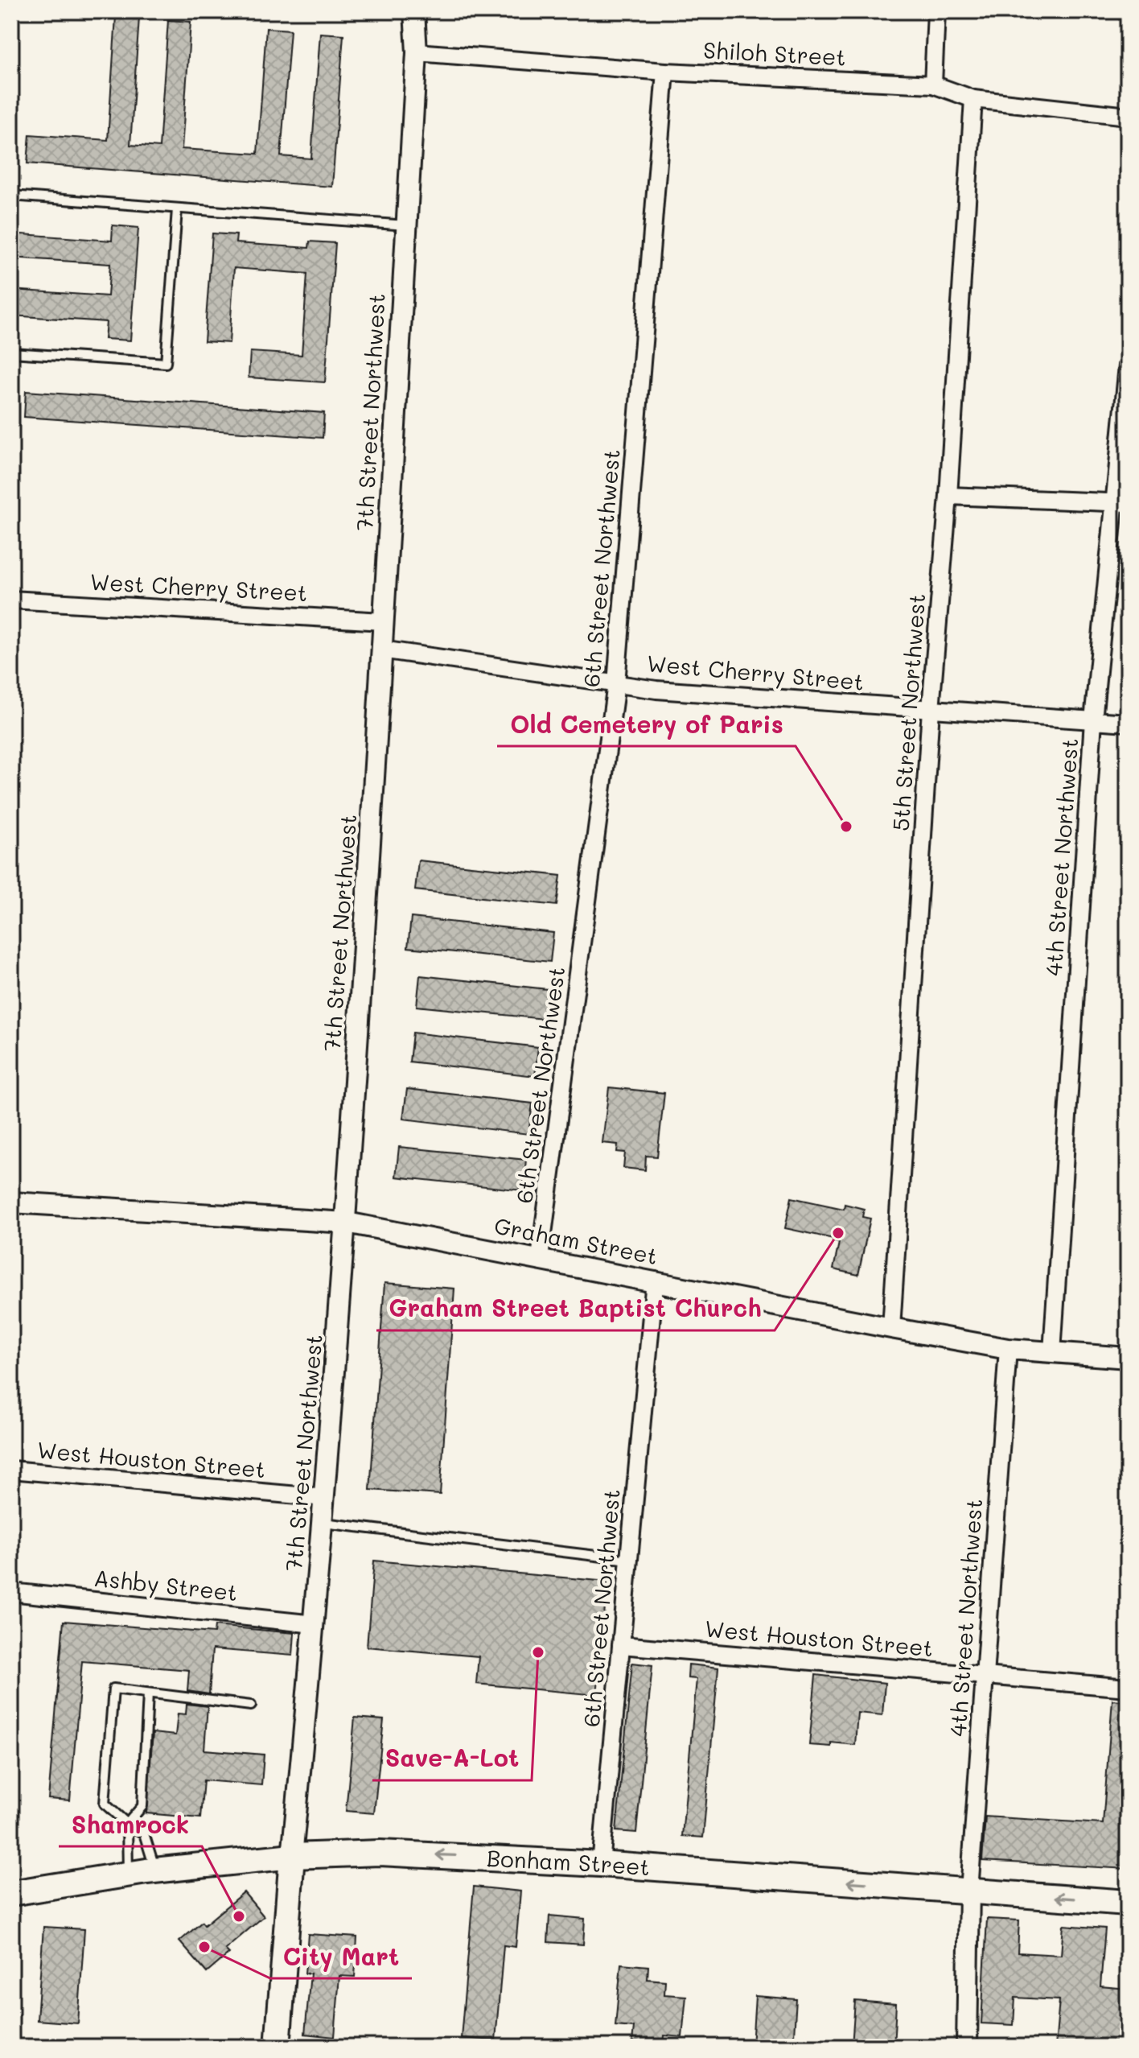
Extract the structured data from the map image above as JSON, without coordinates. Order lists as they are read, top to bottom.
{
  "streets": {
    "main road": ["Bonham Street"],
    "street": [
      "Shiloh Street",
      "7th Street Northwest",
      "6th Street Northwest",
      "West Cherry Street",
      "5th Street Northwest",
      "4th Street Northwest",
      "Graham Street",
      "West Houston Street",
      "Ashby Street"
    ]
  },
  "crossings": [
    ["Shiloh Street", "7th Street Northwest"],
    ["Shiloh Street", "6th Street Northwest"],
    ["Shiloh Street", "5th Street Northwest"],
    ["7th Street Northwest", "West Cherry Street"],
    ["7th Street Northwest", "Graham Street"],
    ["7th Street Northwest", "West Houston Street"],
    ["7th Street Northwest", "Ashby Street"],
    ["7th Street Northwest", "Bonham Street"],
    ["6th Street Northwest", "West Cherry Street"],
    ["6th Street Northwest", "Graham Street"],
    ["6th Street Northwest", "West Houston Street"],
    ["6th Street Northwest", "Bonham Street"],
    ["West Cherry Street", "5th Street Northwest"],
    ["West Cherry Street", "4th Street Northwest"],
    ["5th Street Northwest", "Graham Street"],
    ["4th Street Northwest", "Graham Street"],
    ["4th Street Northwest", "West Houston Street"],
    ["4th Street Northwest", "Bonham Street"]
  ],
  "one_way": ["Bonham Street"],
  "places": [
    "Old Cemetery of Paris",
    "Graham Street Baptist Church",
    "Save-A-Lot",
    "Shamrock",
    "City Mart"
  ]
}
